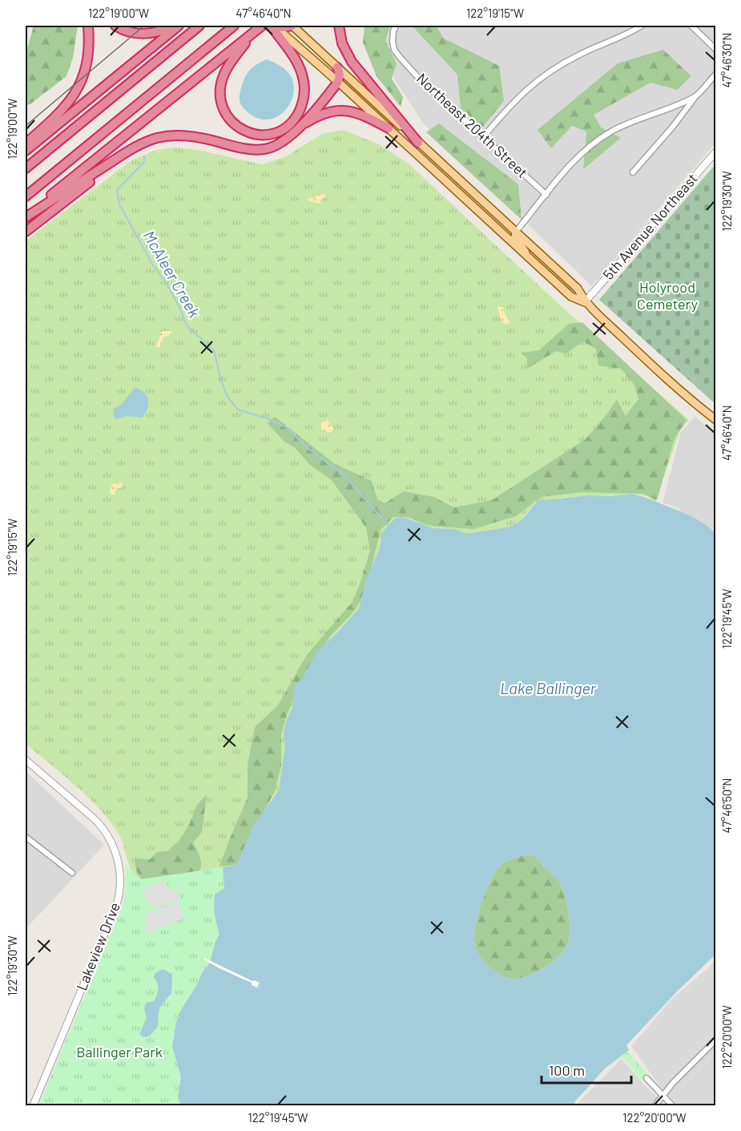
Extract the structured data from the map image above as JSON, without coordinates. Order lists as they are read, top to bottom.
{
  "streets": {
    "street": ["Northeast 204th Street", "5th Avenue Northeast", "Lakeview Drive"]
  },
  "water": ["McAleer Creek", "Lake Ballinger"],
  "parks": ["Holyrood Cemetery", "Ballinger Park"],
  "scale_bar": "100 m",
  "coordinates": [
    "122°19'00\"W",
    "47°46'40\"N",
    "122°19'15\"W",
    "47°46'30\"N",
    "122°19'30\"W",
    "122°19'45\"W",
    "47°46'50\"N",
    "122°20'00\"W"
  ]
}
